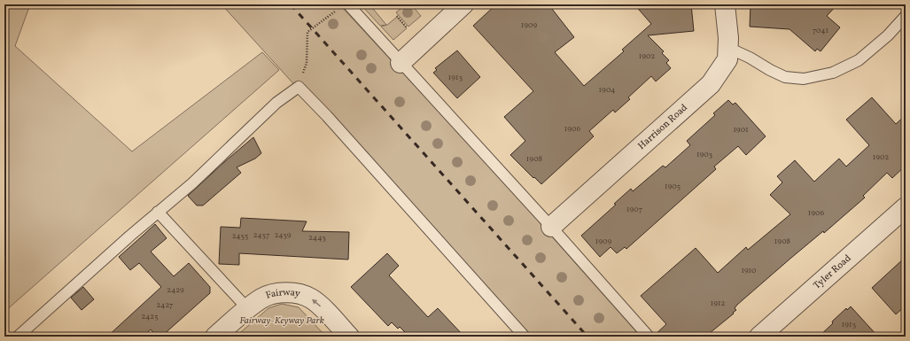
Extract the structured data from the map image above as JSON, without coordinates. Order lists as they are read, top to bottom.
{
  "streets": {
    "street": ["Harrison Road", "Tyler Road", "Fairway"]
  },
  "one_way": ["Fairway"],
  "parks": ["Fairway-Keyway Park"],
  "house_numbers": [
    "1909",
    "7041",
    "1902",
    "1913",
    "1904",
    "1906",
    "1901",
    "1903",
    "1902",
    "1908",
    "1905",
    "1907",
    "1906",
    "2437",
    "2439",
    "2435",
    "2443",
    "1909",
    "1908",
    "1910",
    "2429",
    "1912",
    "2427",
    "2425",
    "1913"
  ]
}
